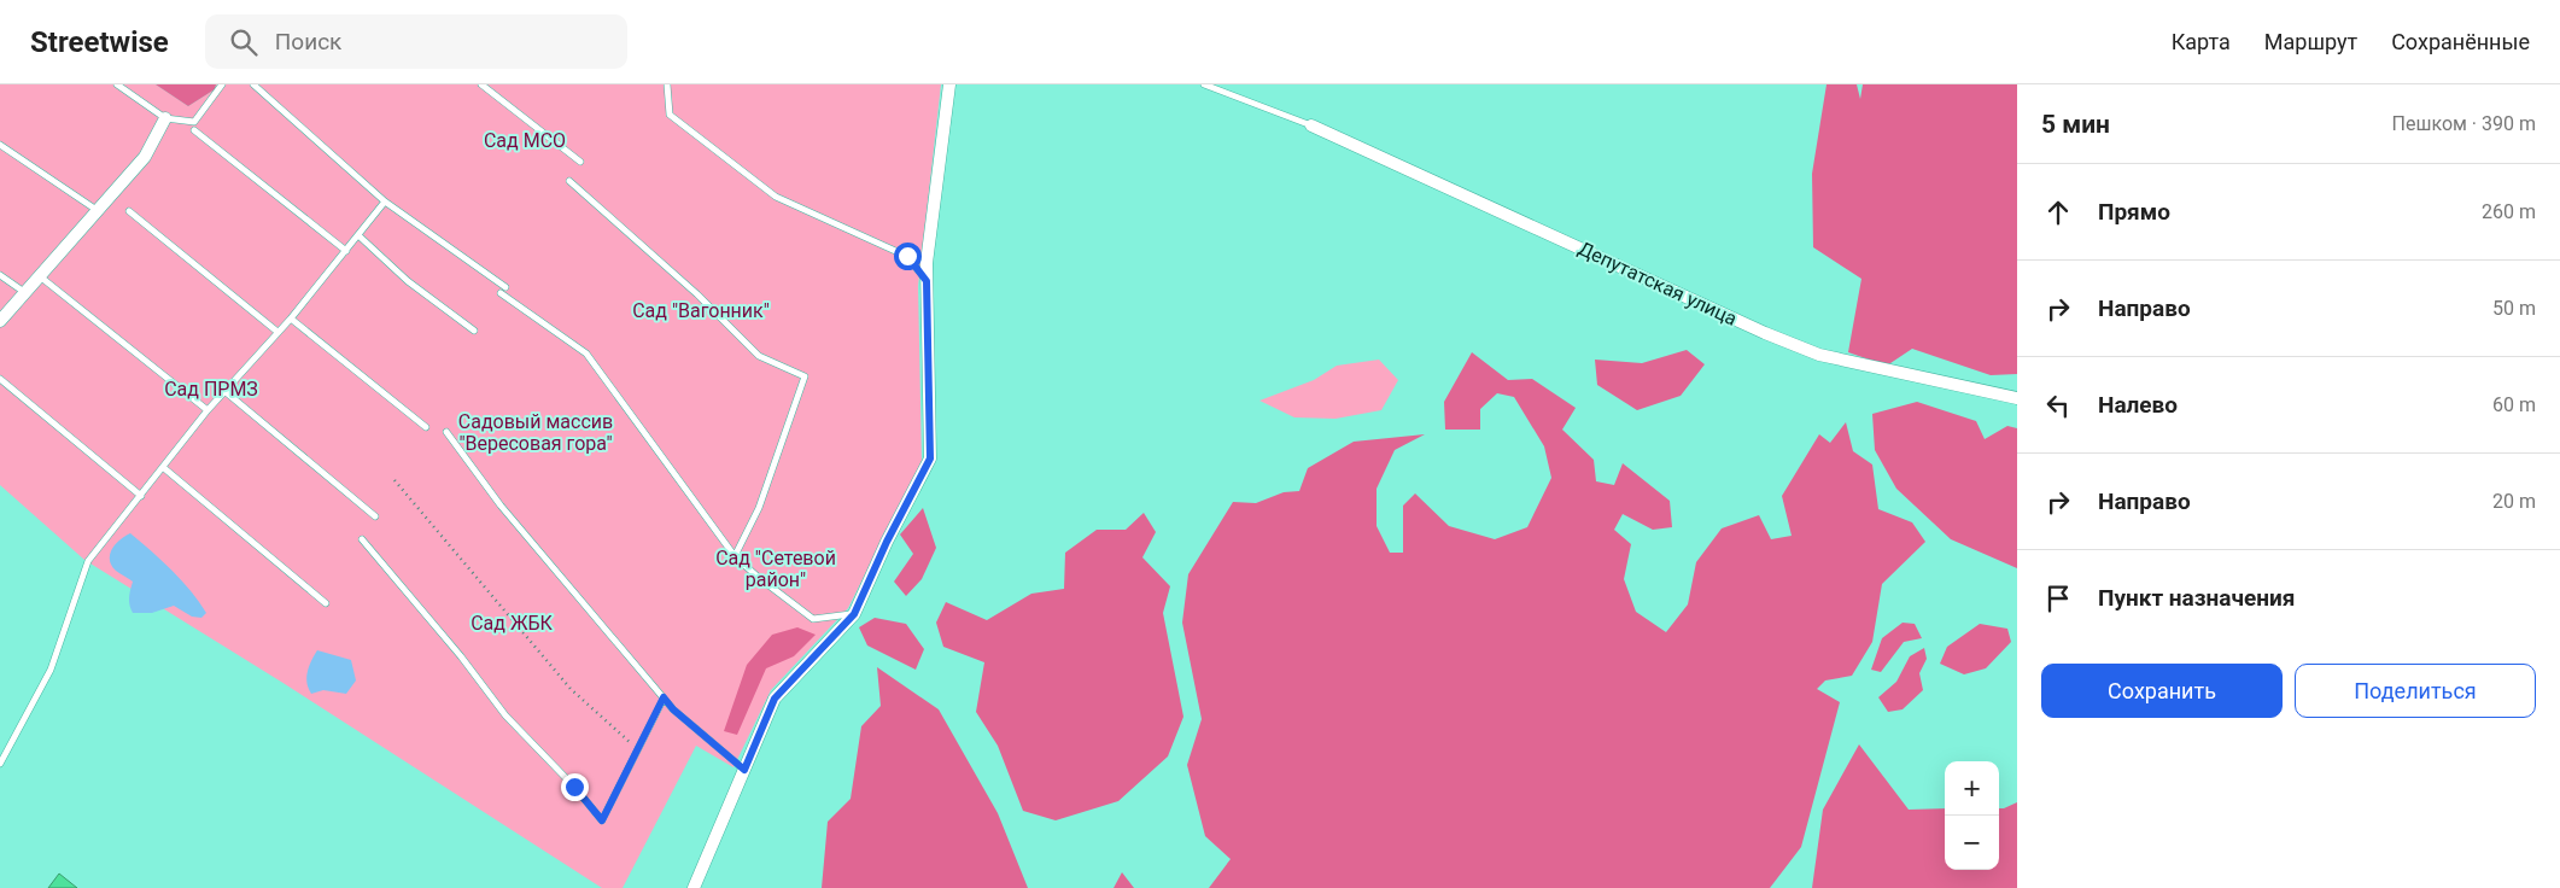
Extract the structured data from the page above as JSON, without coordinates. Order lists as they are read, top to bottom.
{
  "streets": {
    "street": ["Депутатская улица"]
  },
  "parks": [
    "Сад МСО",
    "Сад \"Вагонник\"",
    "Сад ПРМЗ",
    "Садовый массив \"Вересовая гора\"",
    "Сад \"Сетевой район\"",
    "Сад ЖБК"
  ],
  "page": {
    "header": "Streetwise",
    "search": "Поиск",
    "nav": ["Карта", "Маршрут", "Сохранённые"],
    "heading": ["5 мин", "Пешком · 390 m"],
    "list": [
      ["Прямо", "260 m"],
      ["Направо", "50 m"],
      ["Налево", "60 m"],
      ["Направо", "20 m"],
      "Пункт назначения"
    ],
    "buttons": ["Сохранить", "Поделиться"],
    "map_buttons": ["+", "−"]
  }
}
